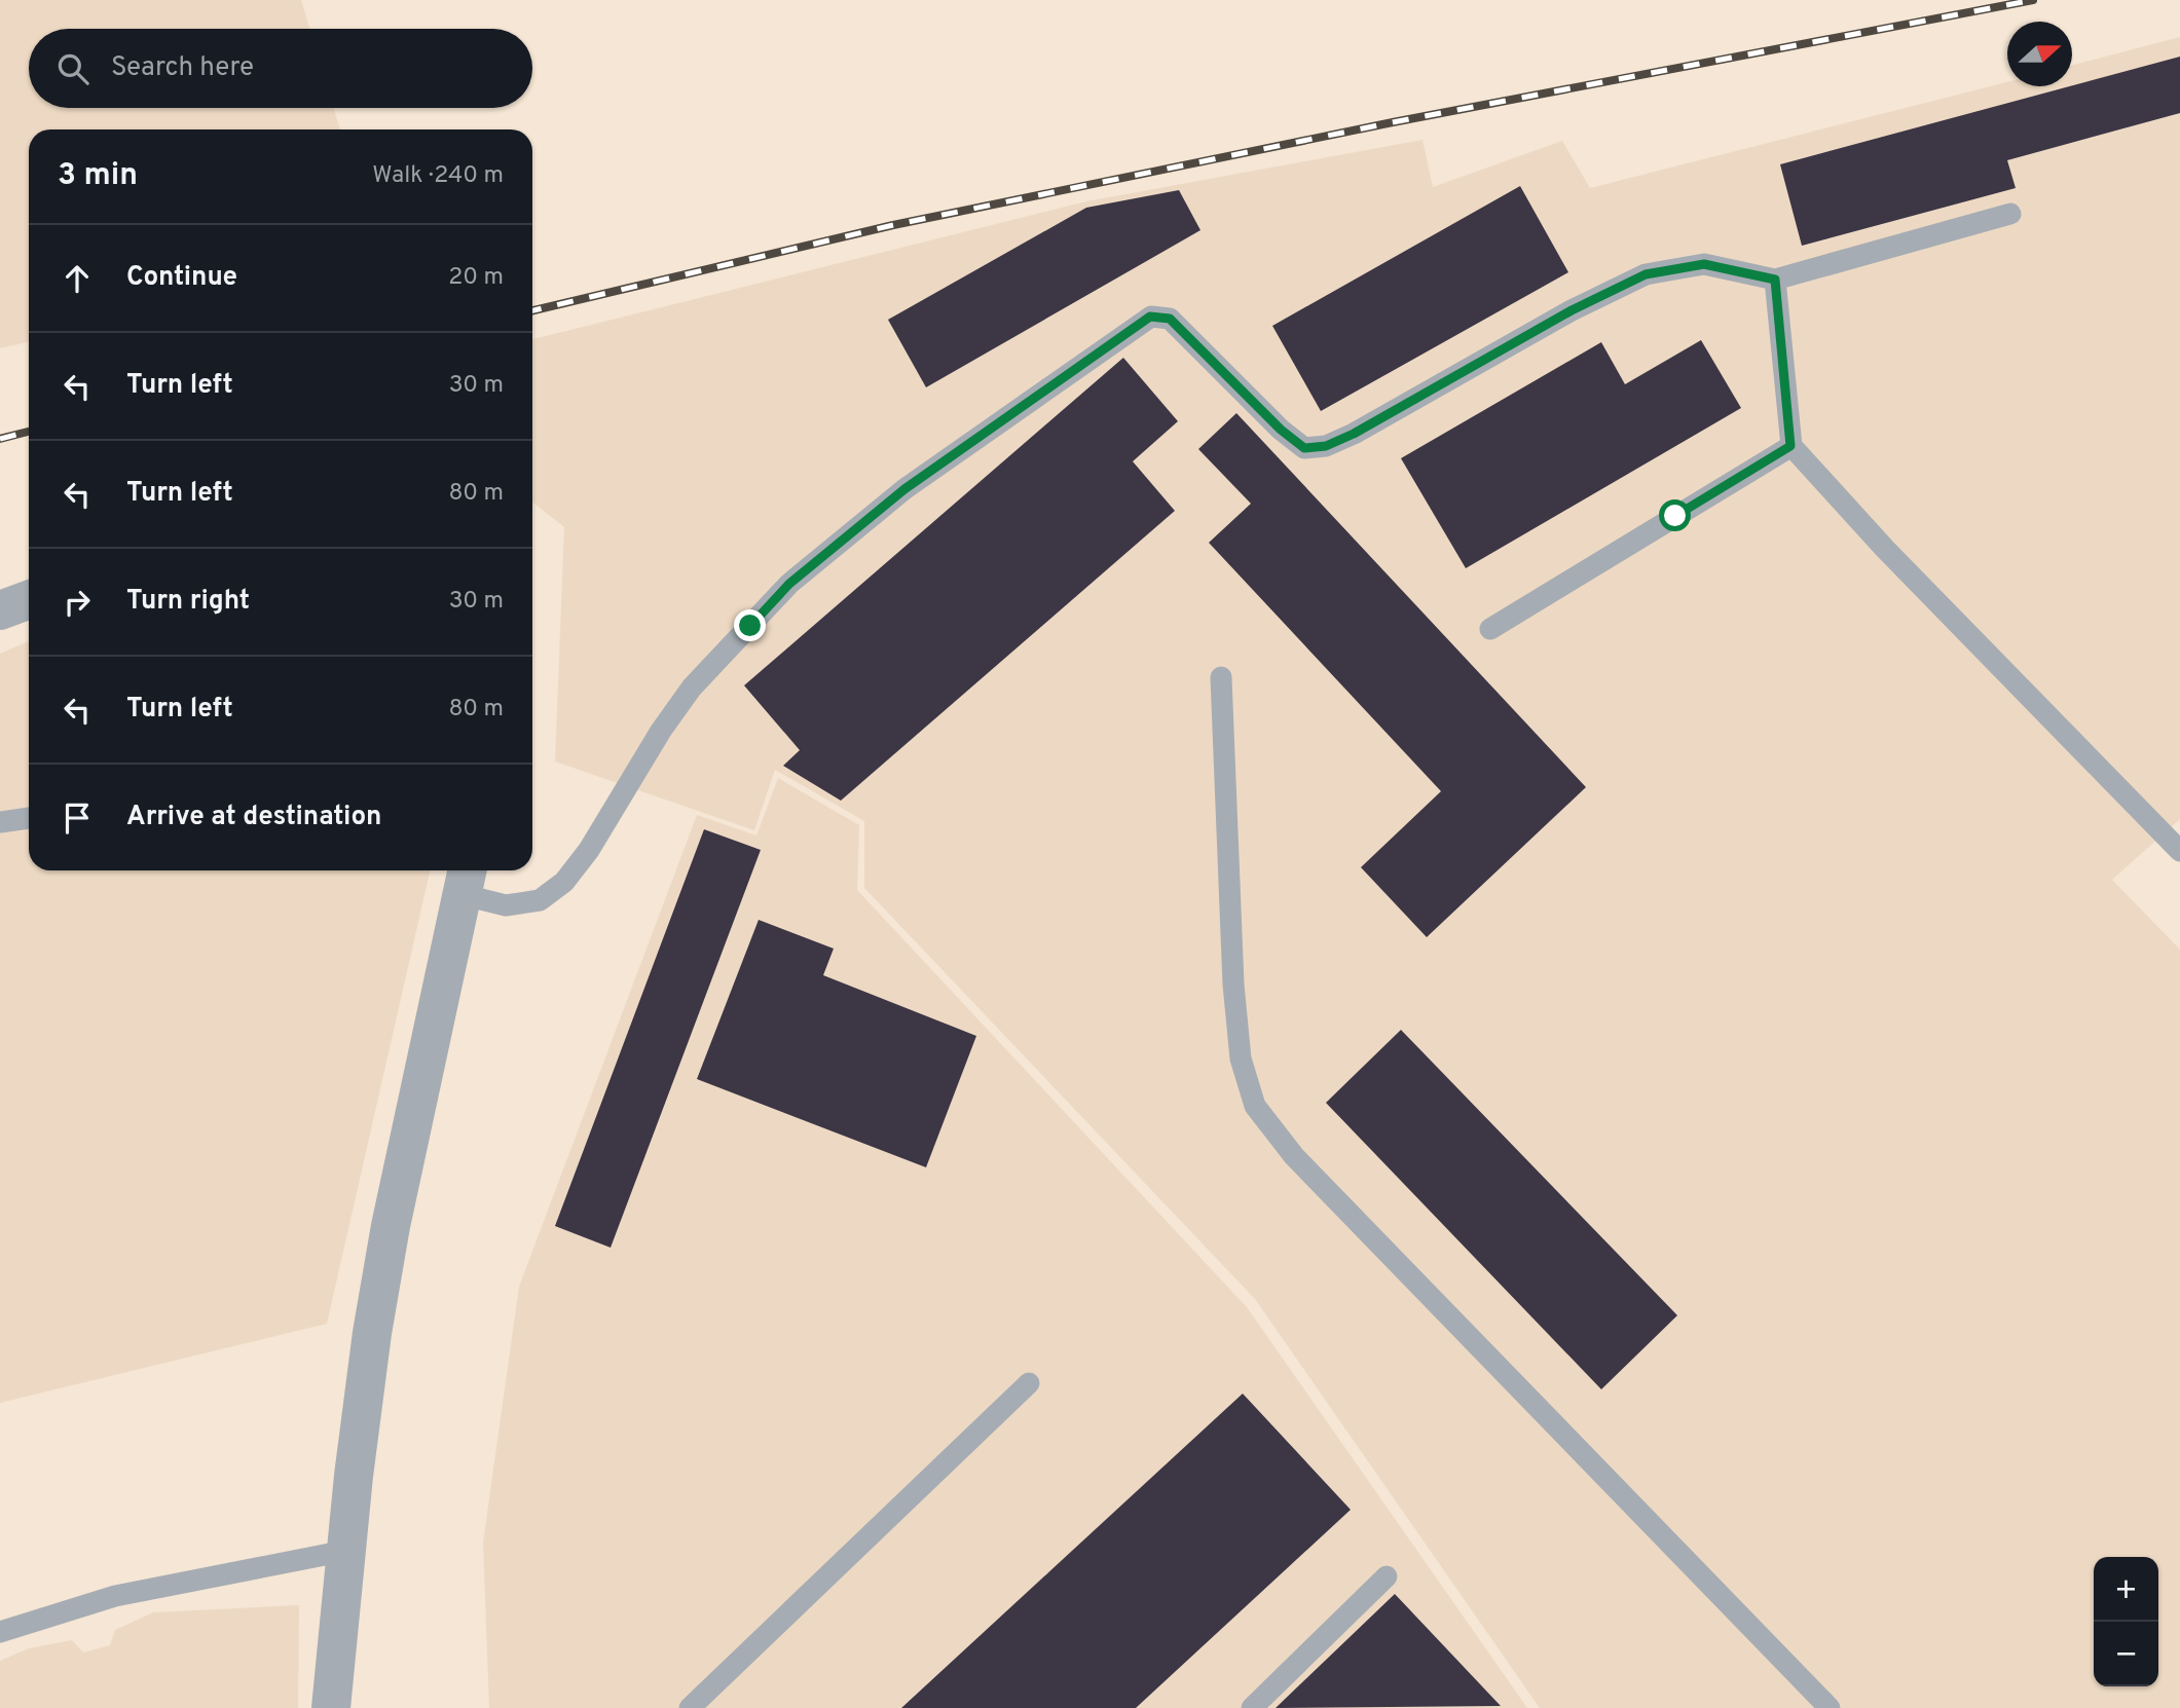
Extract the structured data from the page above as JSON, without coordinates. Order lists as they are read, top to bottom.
{
  "north": "right",
  "page": {
    "search": "Search here",
    "heading": ["3 min", "Walk · 240 m"],
    "list": [
      ["Continue", "20 m"],
      ["Turn left", "30 m"],
      ["Turn left", "80 m"],
      ["Turn right", "30 m"],
      ["Turn left", "80 m"],
      "Arrive at destination"
    ],
    "map_buttons": ["+", "−"]
  }
}
